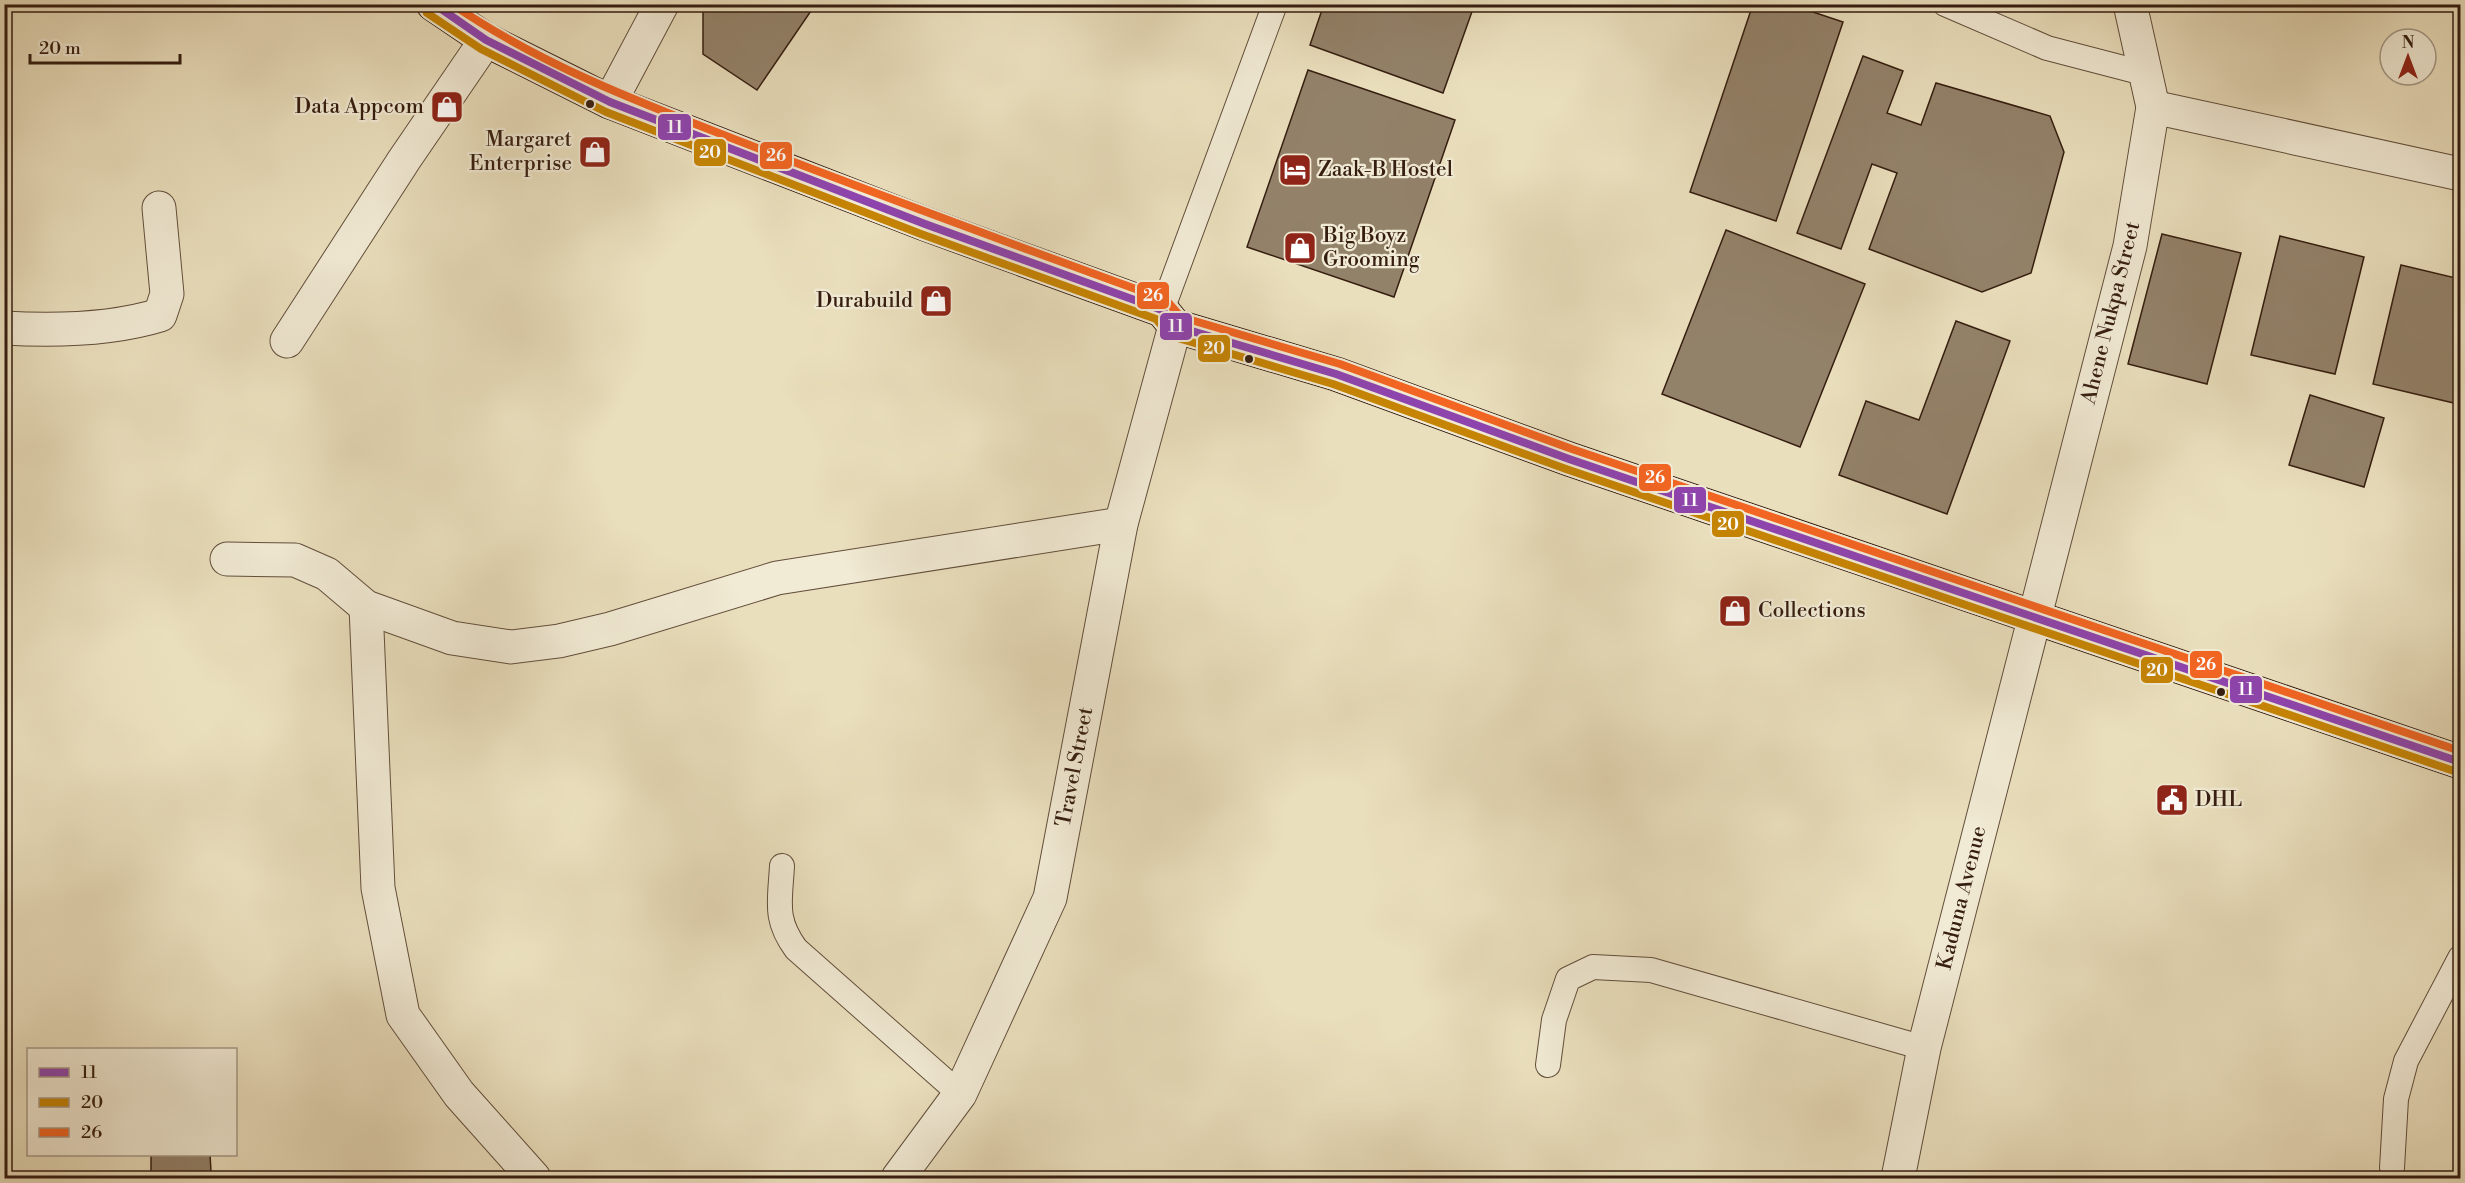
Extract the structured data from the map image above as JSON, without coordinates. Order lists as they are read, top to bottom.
{
  "streets": {
    "street": ["Ahene Nukpa Street", "Travel Street", "Kaduna Avenue"]
  },
  "crossings": [
    ["Ahene Nukpa Street", "Kaduna Avenue"]
  ],
  "places": {
    "shop": [
      "Data Appcom",
      "Margaret Enterprise",
      "Big Boyz Grooming",
      "Durabuild",
      "Collections"
    ],
    "hotel": ["Zaak-B Hostel"],
    "public building": ["DHL"]
  },
  "lines": ["transit line 11", "transit line 26", "transit line 20"],
  "legend": ["11", "20", "26"],
  "scale_bar": "20 m",
  "north": "top"
}
